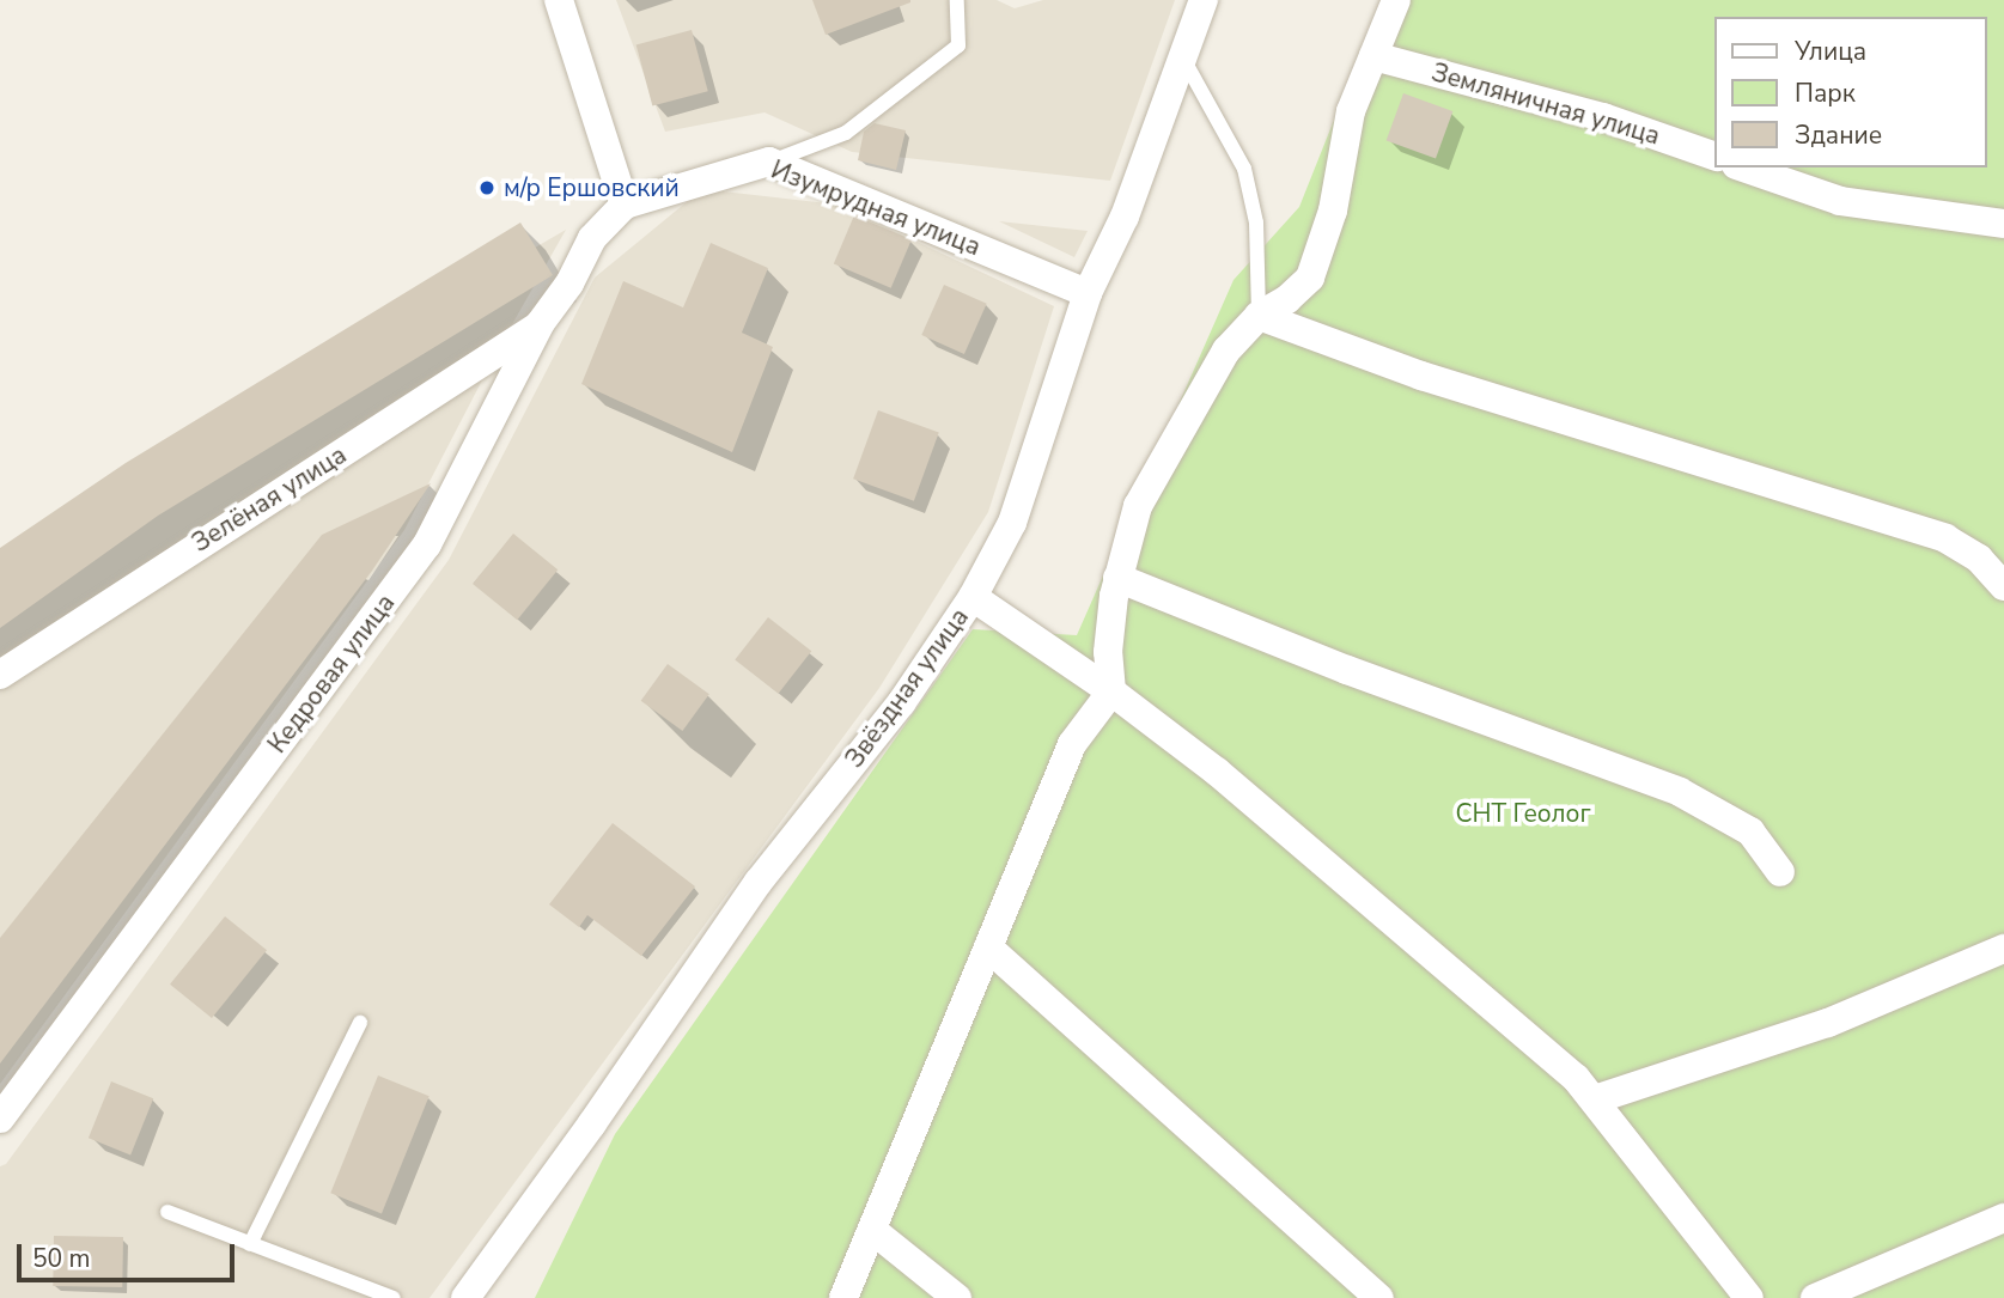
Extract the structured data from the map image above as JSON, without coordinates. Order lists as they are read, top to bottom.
{
  "streets": {
    "street": [
      "Земляничная улица",
      "Изумрудная улица",
      "Зелёная улица",
      "Кедровая улица",
      "Звёздная улица"
    ]
  },
  "crossings": [
    ["Изумрудная улица", "Кедровая улица"],
    ["Изумрудная улица", "Звёздная улица"],
    ["Зелёная улица", "Кедровая улица"]
  ],
  "parks": ["СНТ Геолог"],
  "places": ["м/р Ершовский"],
  "legend": ["Улица", "Парк", "Здание"],
  "scale_bar": "50 m"
}
